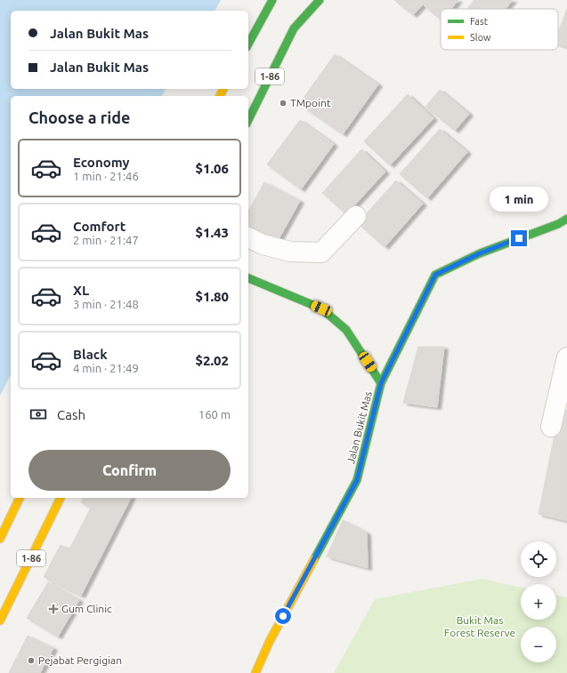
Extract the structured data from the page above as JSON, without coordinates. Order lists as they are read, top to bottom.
{
  "streets": {
    "main road": ["1-86", "Jalan Bukit Mas"]
  },
  "parks": ["Bukit Mas Forest Reserve"],
  "places": {
    "other": ["TMpoint", "Pejabat Pergigian"],
    "health": ["Gum Clinic"]
  },
  "legend": ["Fast", "Slow"],
  "page": {
    "banner": ["Jalan Bukit Mas", "Jalan Bukit Mas"],
    "heading": "Choose a ride",
    "list": [
      {
        "name": "Economy",
        "note": "1 min · 21:46",
        "value": "$1.06"
      },
      {
        "name": "Comfort",
        "note": "2 min · 21:47",
        "value": "$1.43"
      },
      {
        "name": "XL",
        "note": "3 min · 21:48",
        "value": "$1.80"
      },
      {
        "name": "Black",
        "note": "4 min · 21:49",
        "value": "$2.02"
      }
    ],
    "bubble": "1 min",
    "pay": ["Cash", "160 m"],
    "buttons": "Confirm",
    "map_buttons": ["+", "−"]
  }
}
